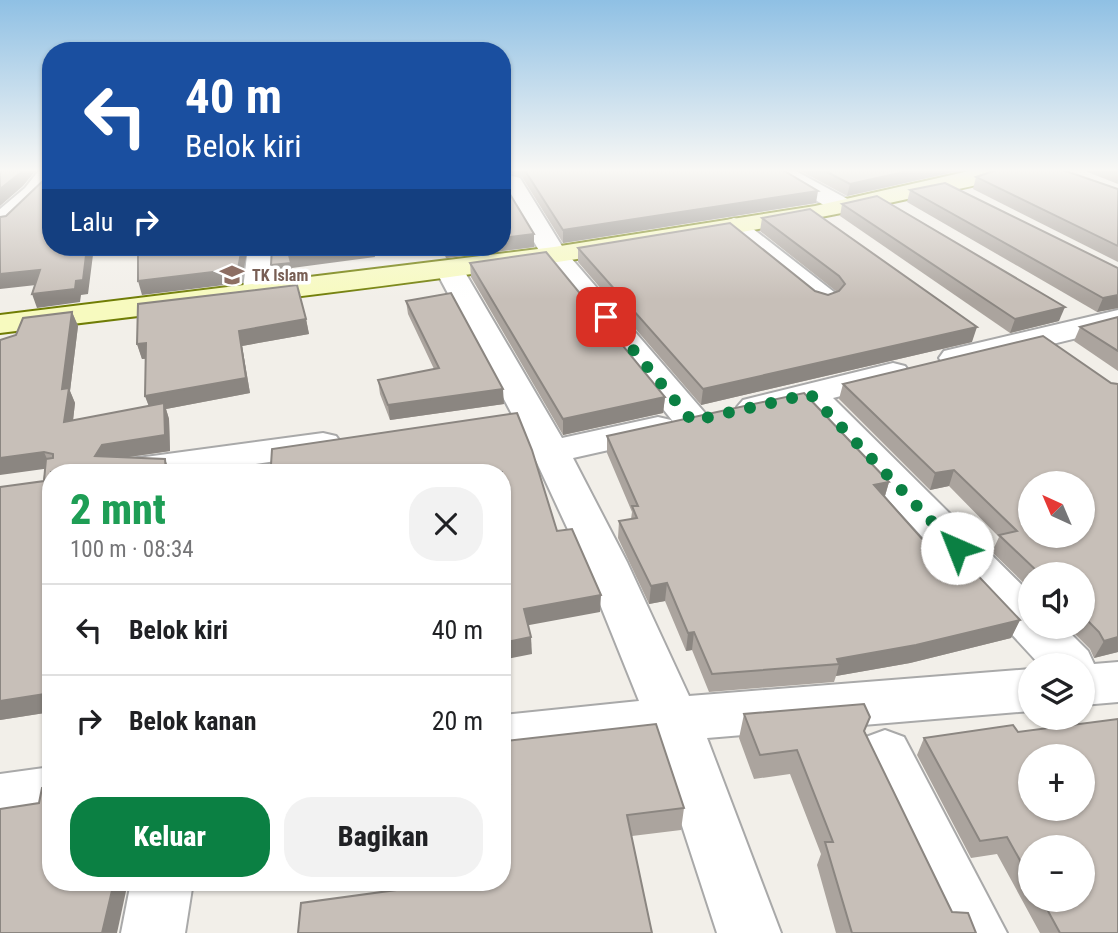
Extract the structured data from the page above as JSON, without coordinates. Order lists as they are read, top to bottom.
{
  "places": {
    "school or university": ["TK Islam"]
  },
  "north": "top left",
  "page": {
    "turn": ["40 m", "Belok kiri"],
    "then": "Lalu",
    "heading": ["2 mnt", "100 m · 08:34"],
    "map_buttons": ["+", "−"],
    "list": [
      {
        "name": "Belok kiri",
        "value": "40 m"
      },
      {
        "name": "Belok kanan",
        "value": "20 m"
      }
    ],
    "buttons": ["Keluar", "Bagikan"]
  }
}
